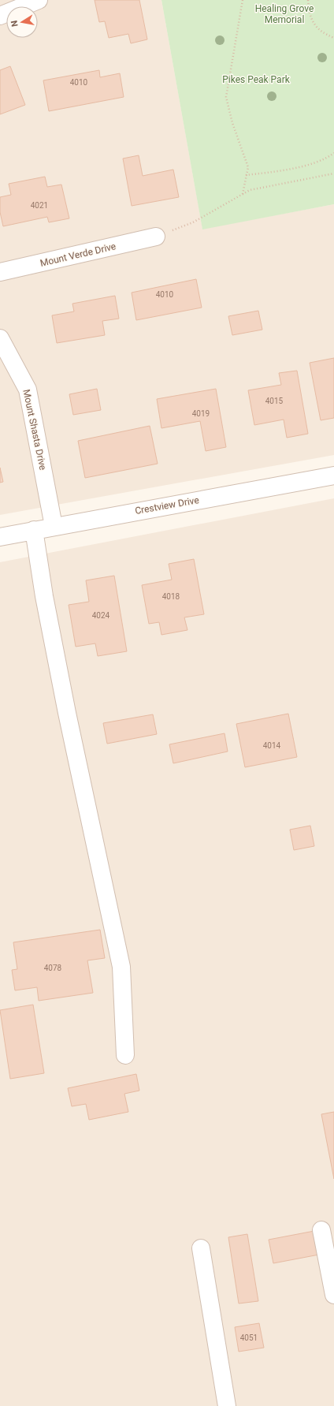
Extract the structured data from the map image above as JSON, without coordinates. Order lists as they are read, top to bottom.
{
  "streets": {
    "street": ["Mount Verde Drive", "Mount Shasta Drive", "Crestview Drive"]
  },
  "crossings": [
    ["Mount Shasta Drive", "Crestview Drive"]
  ],
  "parks": ["Healing Grove Memorial", "Pikes Peak Park"],
  "house_numbers": [
    "4010",
    "4021",
    "4010",
    "4015",
    "4019",
    "4018",
    "4024",
    "4014",
    "4078",
    "4051"
  ],
  "north": "left"
}
